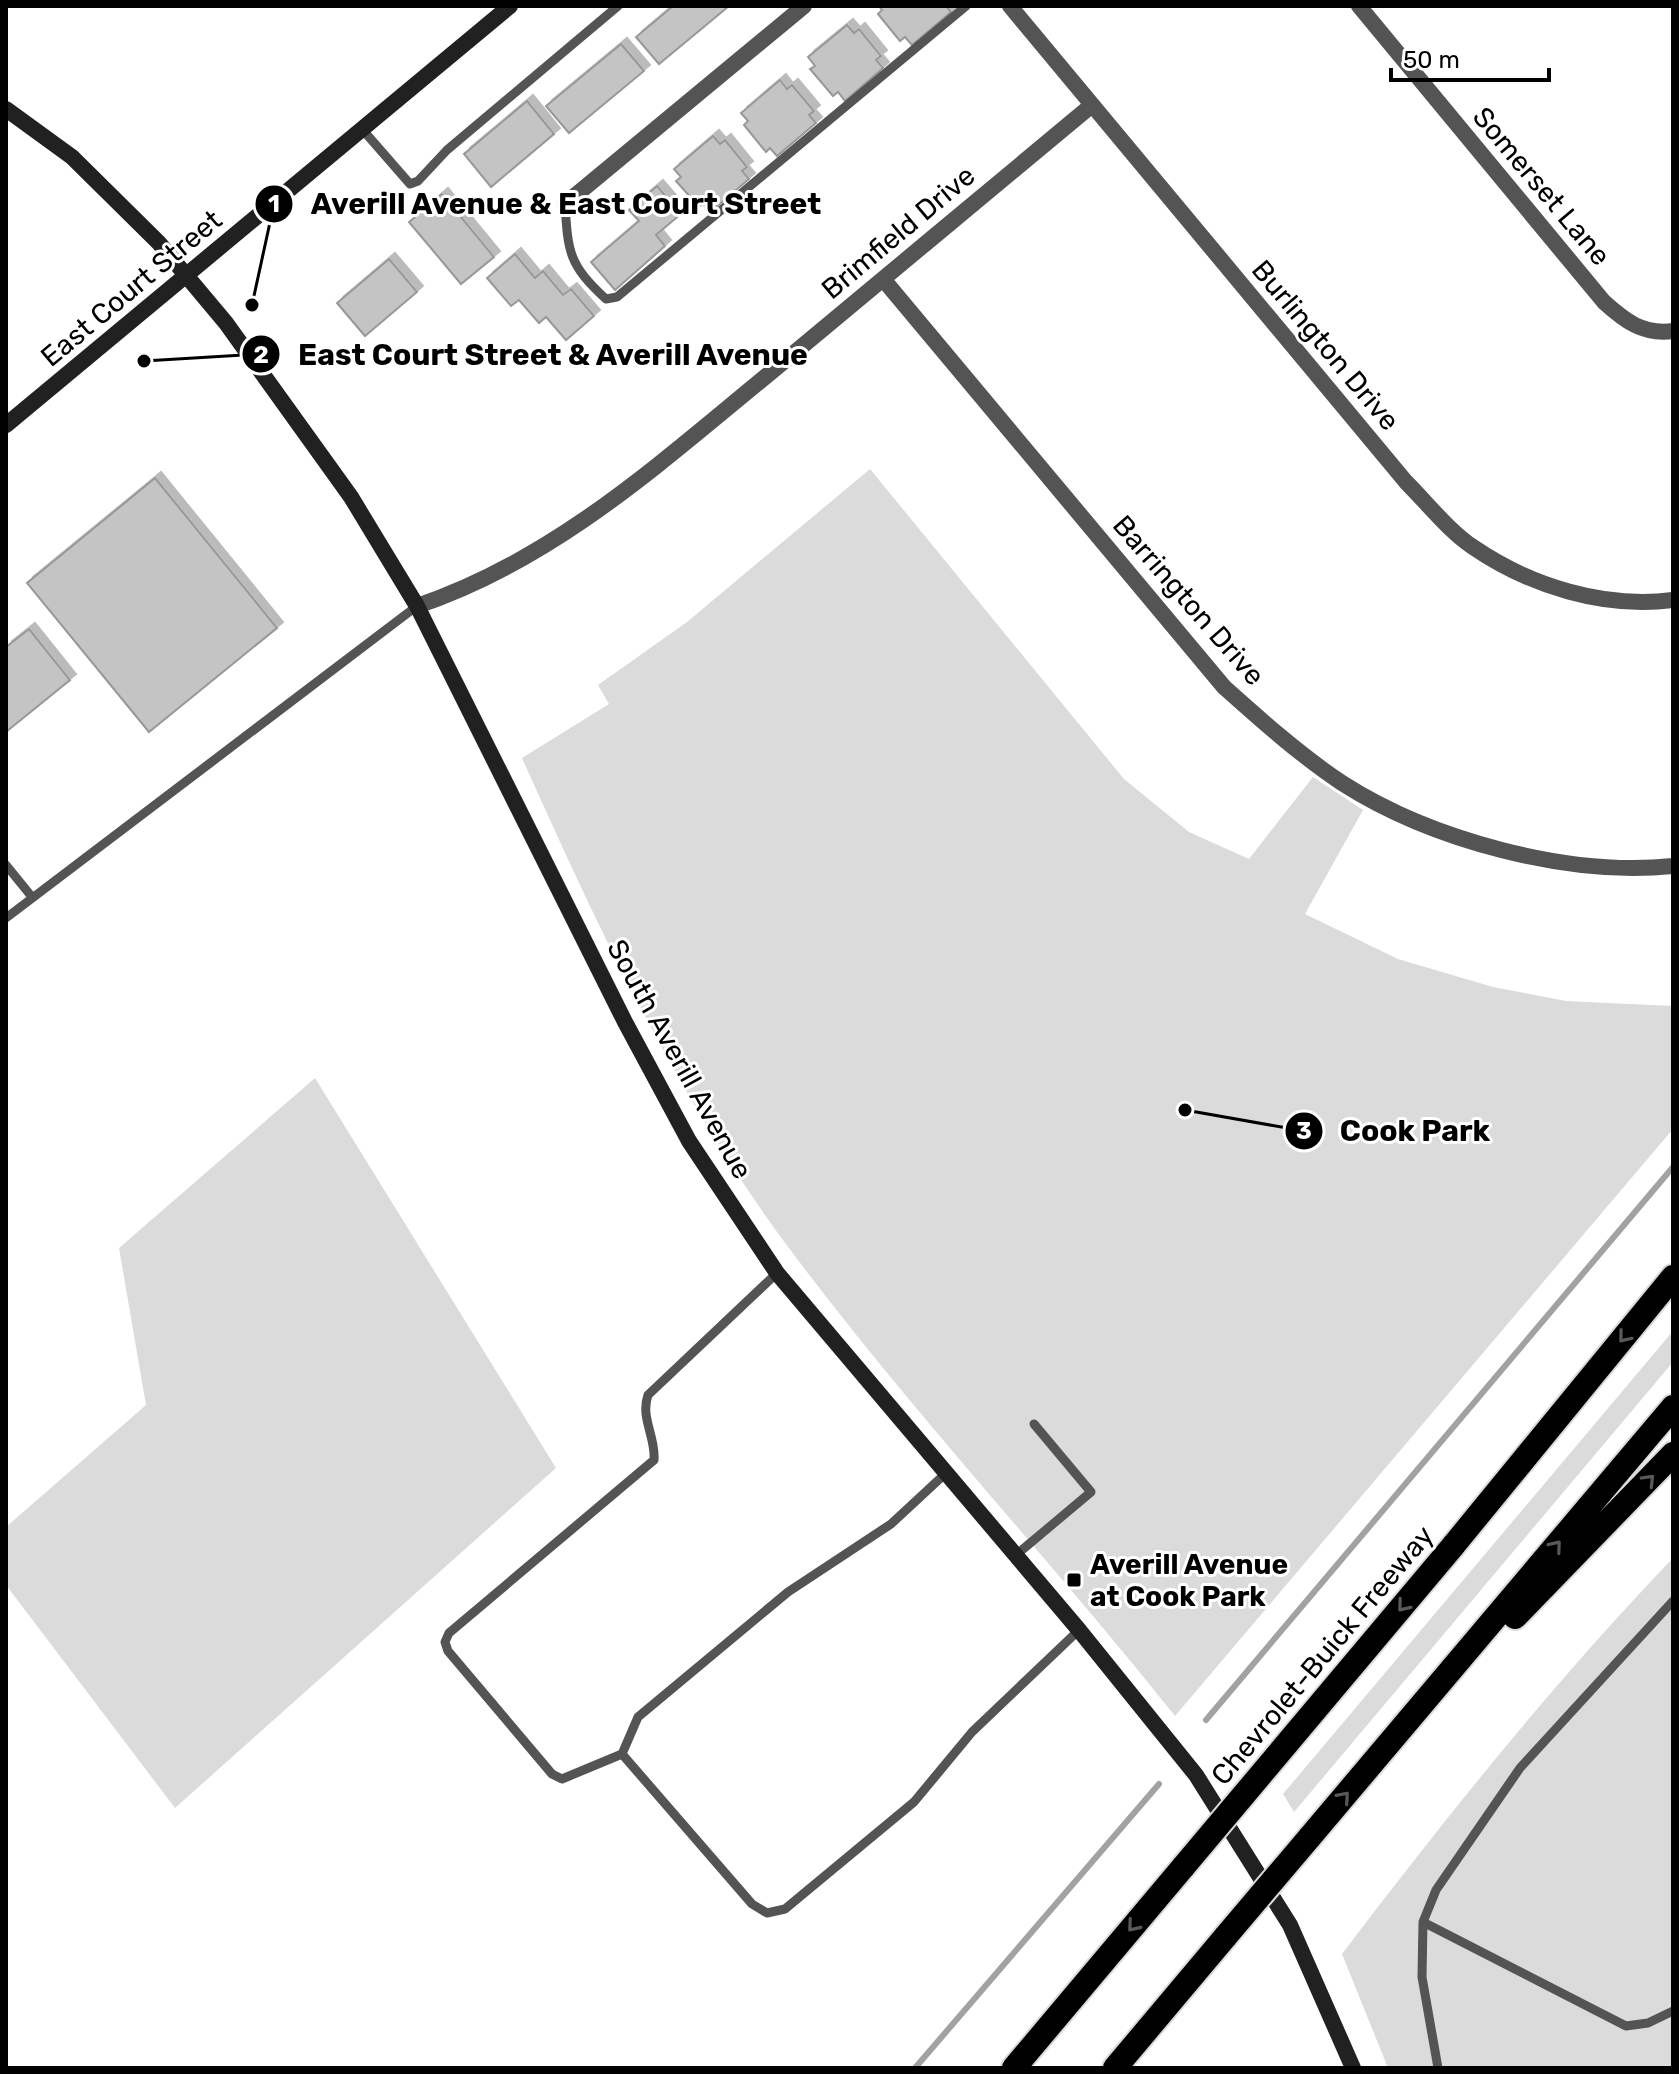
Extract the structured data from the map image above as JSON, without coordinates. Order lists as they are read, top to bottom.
{
  "streets": {
    "highway": ["Chevrolet-Buick Freeway"],
    "street": [
      "Somerset Lane",
      "Brimfield Drive",
      "East Court Street",
      "Burlington Drive",
      "Barrington Drive",
      "South Averill Avenue"
    ]
  },
  "crossings": [
    ["Brimfield Drive", "Burlington Drive"],
    ["Brimfield Drive", "Barrington Drive"],
    ["Brimfield Drive", "South Averill Avenue"],
    ["East Court Street", "South Averill Avenue"]
  ],
  "places": {
    "other": ["Averill Avenue & East Court Street", "East Court Street & Averill Avenue", "Cook Park"],
    "transit": ["Averill Avenue at Cook Park"]
  },
  "scale_bar": "50 m"
}
